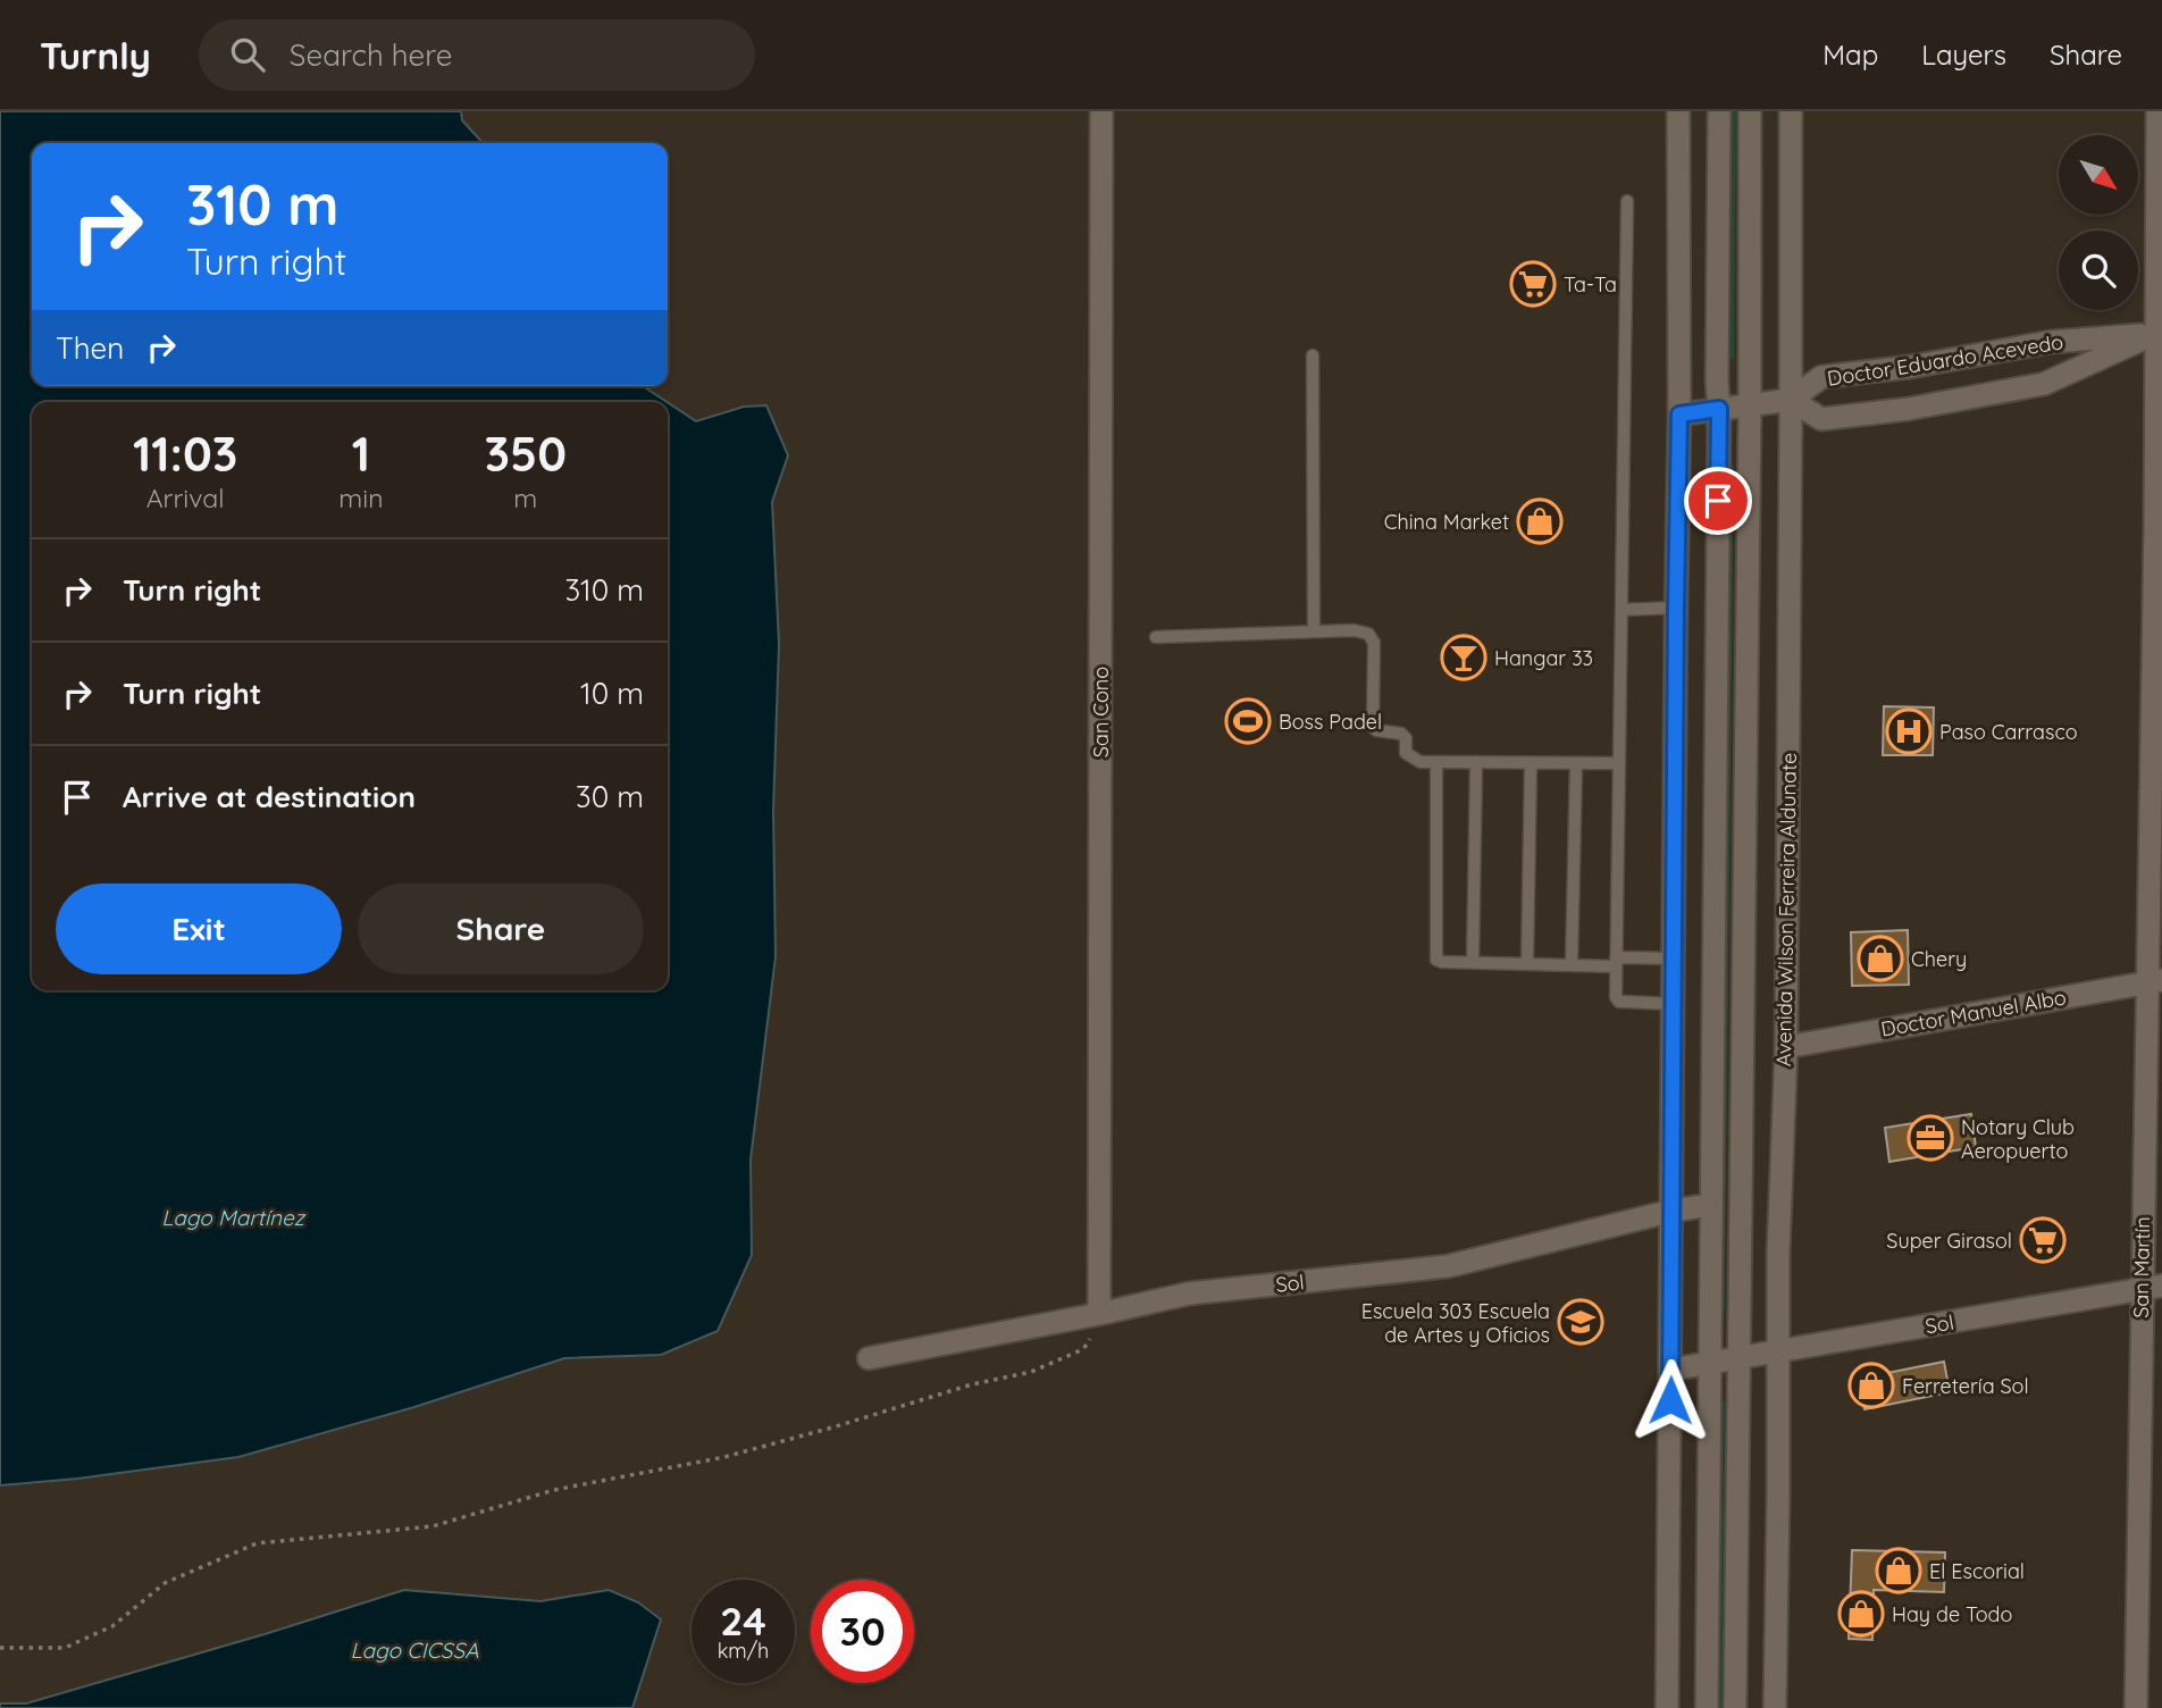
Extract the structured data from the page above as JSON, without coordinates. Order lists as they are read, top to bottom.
{
  "streets": {
    "street": [
      "Doctor Eduardo Acevedo",
      "San Cono",
      "Avenida Wilson Ferreira Aldunate",
      "Doctor Manuel Albo",
      "San Martín",
      "Sol"
    ]
  },
  "crossings": [
    ["Doctor Eduardo Acevedo", "Avenida Wilson Ferreira Aldunate"],
    ["Doctor Eduardo Acevedo", "San Martín"],
    ["San Cono", "Sol"],
    ["Avenida Wilson Ferreira Aldunate", "Doctor Manuel Albo"],
    ["Avenida Wilson Ferreira Aldunate", "Sol"],
    ["Doctor Manuel Albo", "San Martín"],
    ["San Martín", "Sol"]
  ],
  "water": ["Lago Martínez", "Lago CICSSA"],
  "places": {
    "supermarket": ["Ta-Ta", "Super Girasol"],
    "shop": [
      "China Market",
      "Chery",
      "Ferretería Sol",
      "El Escorial",
      "Hay de Todo"
    ],
    "bar": ["Hangar 33"],
    "sports": ["Boss Padel"],
    "hospital": ["Paso Carrasco"],
    "office": ["Notary Club Aeropuerto"],
    "school or university": ["Escuela 303 Escuela de Artes y Oficios"]
  },
  "north": "bottom right",
  "page": {
    "header": "Turnly",
    "search": "Search here",
    "nav": ["Map", "Layers", "Share"],
    "turn": ["310 m", "Turn right"],
    "then": "Then",
    "eta": [
      "11:03",
      "Arrival",
      "1",
      "min",
      "350",
      "m"
    ],
    "list": [
      {
        "name": "Turn right",
        "value": "310 m"
      },
      {
        "name": "Turn right",
        "value": "10 m"
      },
      {
        "name": "Arrive at destination",
        "value": "30 m"
      }
    ],
    "buttons": ["Exit", "Share"],
    "speed": "24 km/h",
    "limit": "30"
  }
}
